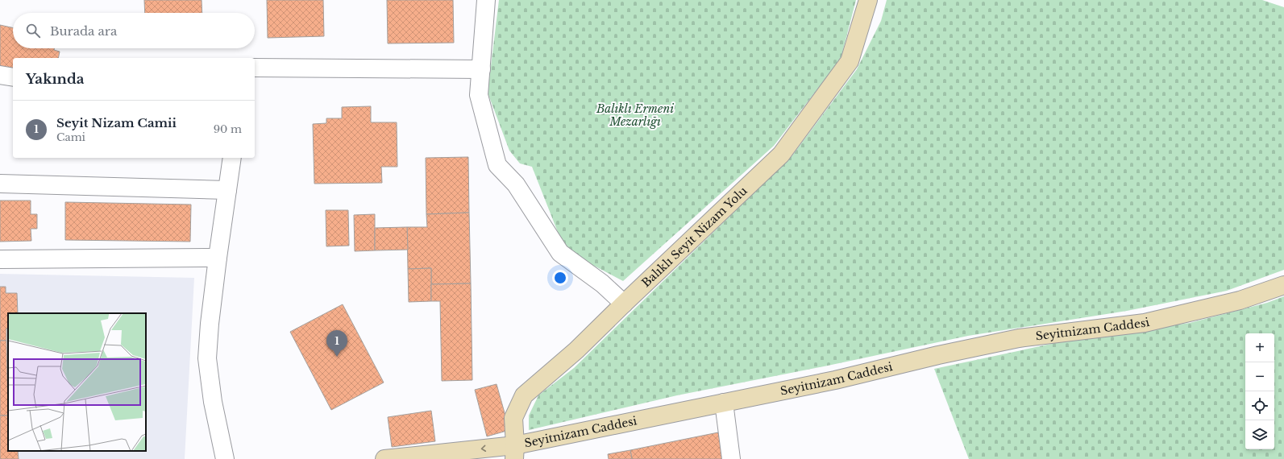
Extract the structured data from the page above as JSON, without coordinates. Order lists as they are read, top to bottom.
{
  "streets": {
    "main road": ["Balıklı Seyit Nizam Yolu", "Seyitnizam Caddesi"]
  },
  "crossings": [
    ["Balıklı Seyit Nizam Yolu", "Seyitnizam Caddesi"]
  ],
  "parks": ["Balıklı Ermeni Mezarlığı"],
  "page": {
    "search": "Burada ara",
    "heading": "Yakında",
    "list": [
      {
        "mark": "1",
        "name": "Seyit Nizam Camii",
        "note": "Cami",
        "value": "90 m"
      }
    ],
    "pins": "1",
    "map_buttons": ["+", "−"]
  }
}
